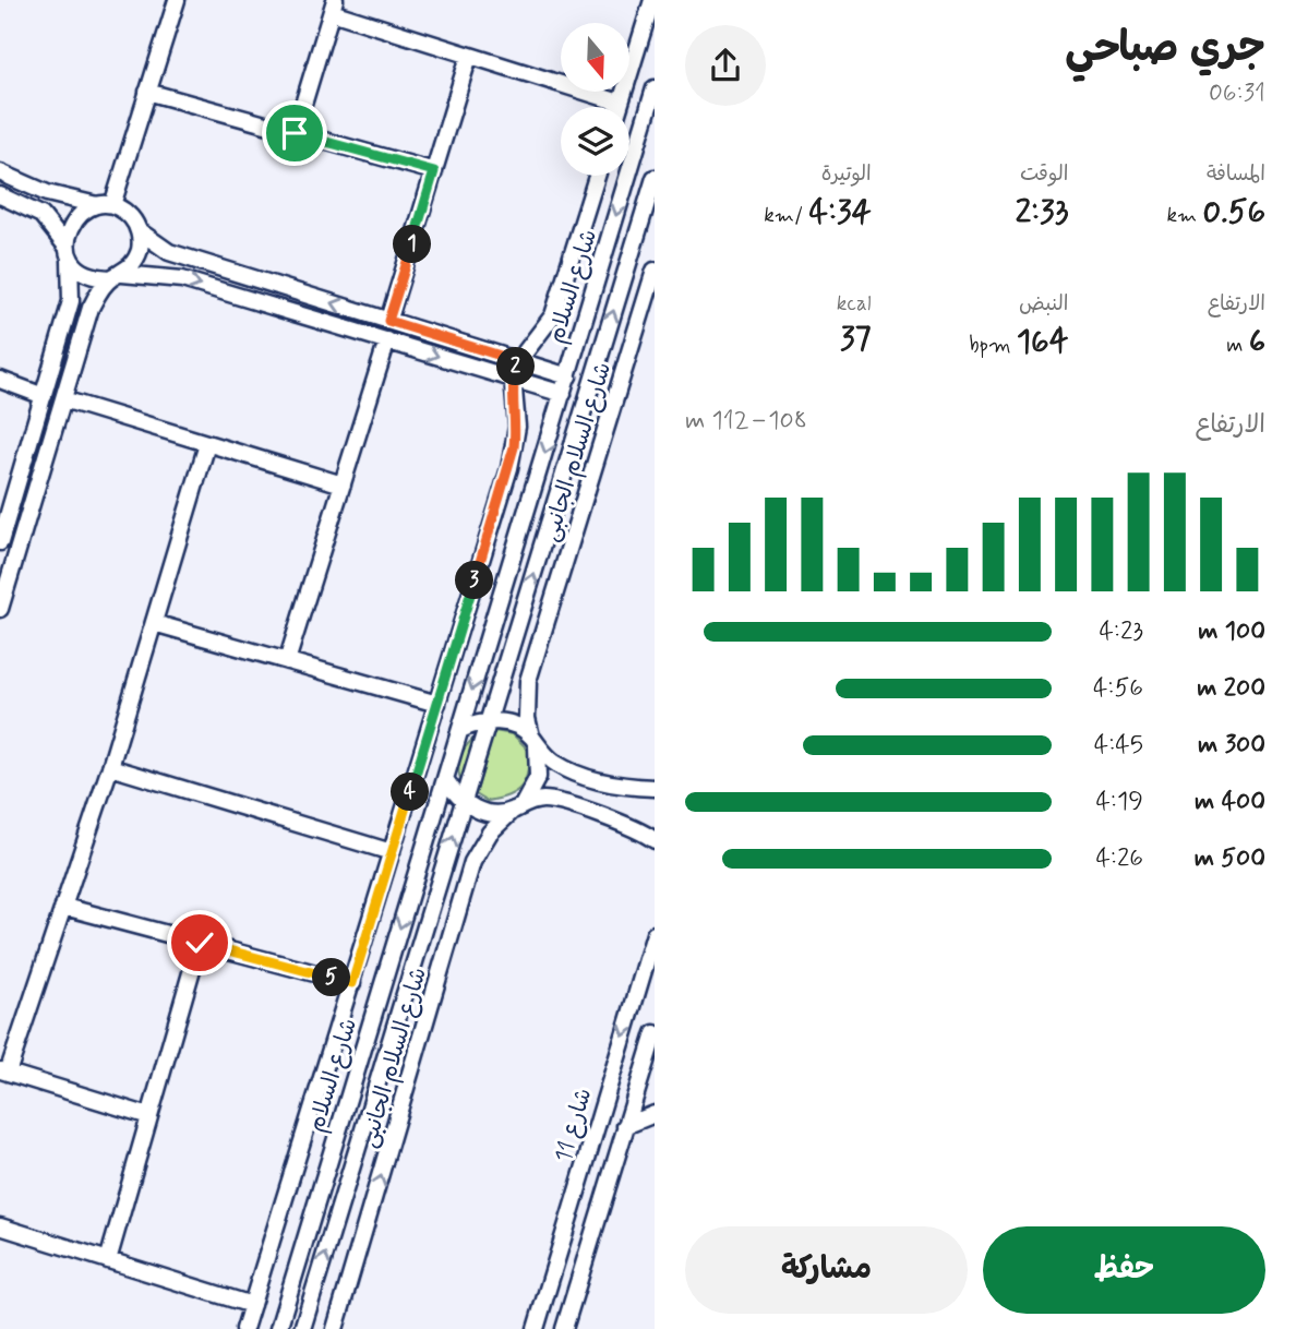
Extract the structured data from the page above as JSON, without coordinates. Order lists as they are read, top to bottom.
{
  "streets": {
    "street": ["شارع السلام", "شارع السلام الجانبى", "شارع 11"]
  },
  "north": "bottom",
  "page": {
    "heading": ["جري صباحي", "06:31"],
    "stats": [
      ["المسافة", "0.56 km"],
      ["الوقت", "2:33"],
      ["الوتيرة", "4:34 /km"],
      ["الارتفاع", "6 m"],
      ["النبض", "164 bpm"],
      ["kcal", "37"]
    ],
    "pins": [
      "1",
      "2",
      "3",
      "4",
      "5"
    ],
    "chart": ["الارتفاع", "108–112 m"],
    "list": [
      {
        "name": "100 m",
        "note": "4:23"
      },
      {
        "name": "200 m",
        "note": "4:56"
      },
      {
        "name": "300 m",
        "note": "4:45"
      },
      {
        "name": "400 m",
        "note": "4:19"
      },
      {
        "name": "500 m",
        "note": "4:26"
      }
    ],
    "buttons": ["حفظ", "مشاركة"]
  }
}
